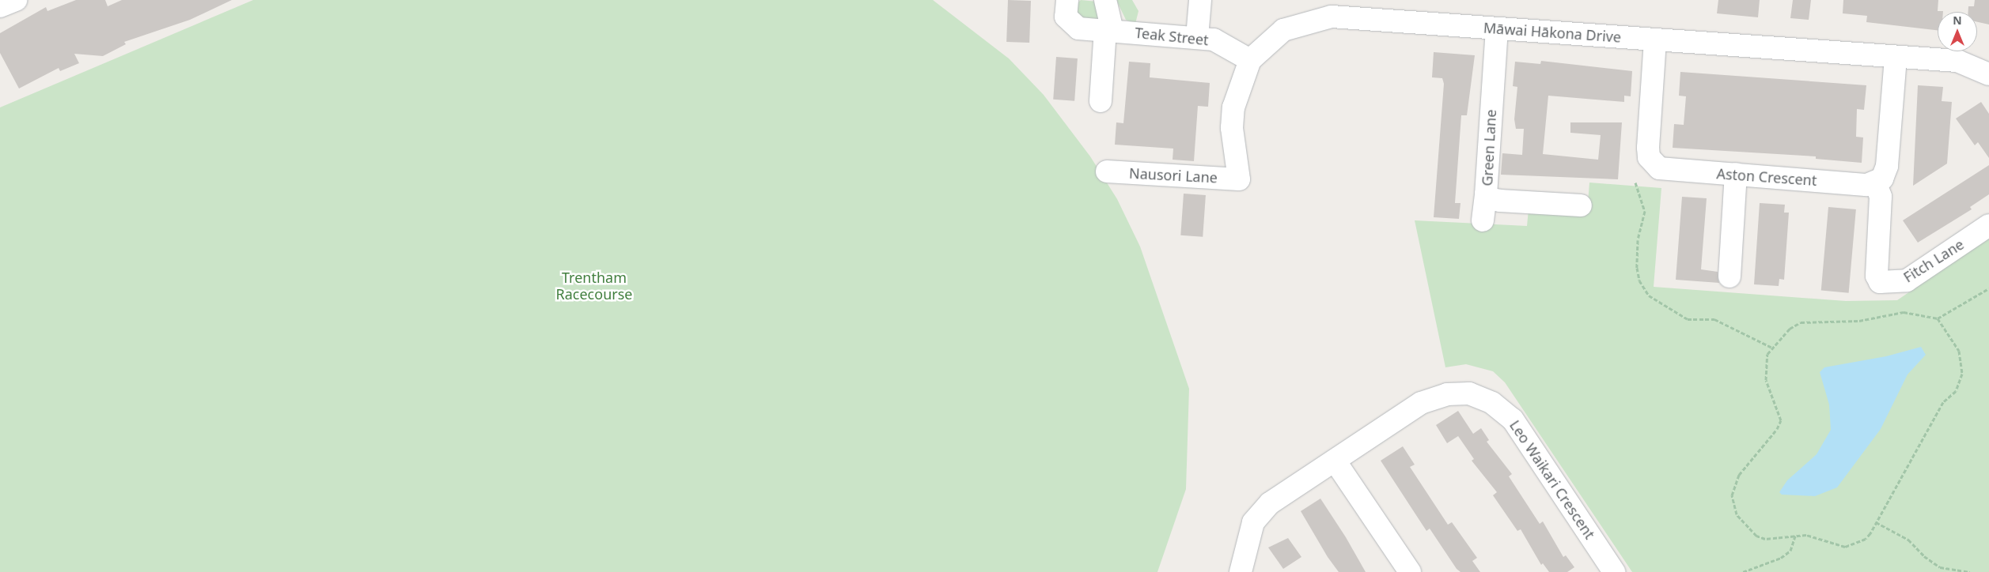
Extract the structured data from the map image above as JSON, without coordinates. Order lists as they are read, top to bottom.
{
  "streets": {
    "street": [
      "Māwai Hākona Drive",
      "Teak Street",
      "Green Lane",
      "Nausori Lane",
      "Aston Crescent",
      "Fitch Lane",
      "Leo Waikari Crescent"
    ]
  },
  "crossings": [
    ["Māwai Hākona Drive", "Teak Street"],
    ["Māwai Hākona Drive", "Green Lane"],
    ["Māwai Hākona Drive", "Nausori Lane"],
    ["Māwai Hākona Drive", "Aston Crescent"],
    ["Aston Crescent", "Fitch Lane"]
  ],
  "parks": ["Trentham Racecourse"],
  "north": "top"
}
